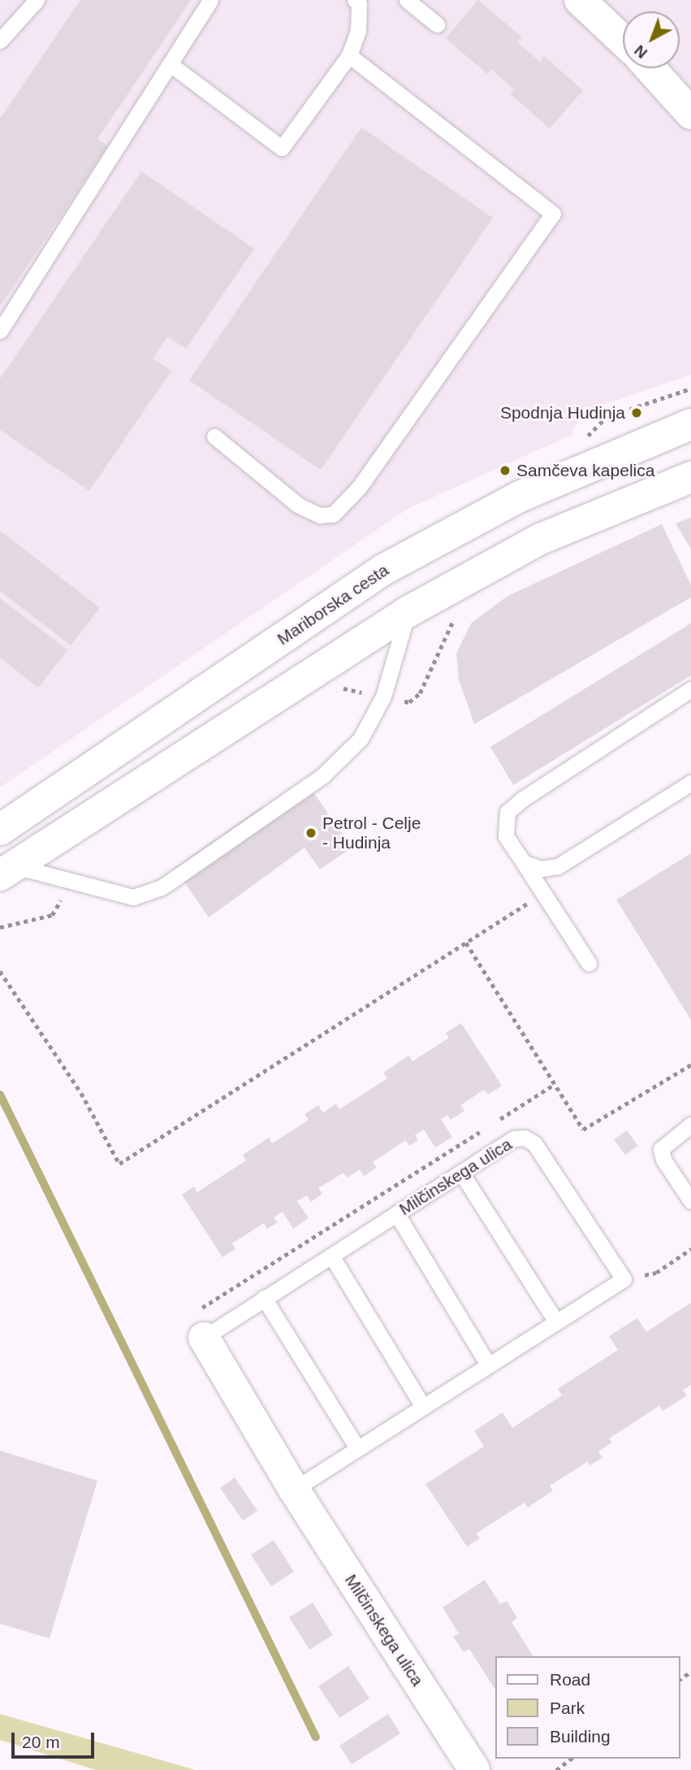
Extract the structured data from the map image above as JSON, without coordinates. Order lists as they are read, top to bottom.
{
  "streets": {
    "main road": ["Mariborska cesta", "Milčinskega ulica"]
  },
  "places": ["Spodnja Hudinja", "Samčeva kapelica", "Petrol - Celje - Hudinja"],
  "legend": ["Road", "Park", "Building"],
  "scale_bar": "20 m",
  "north": "bottom left"
}
